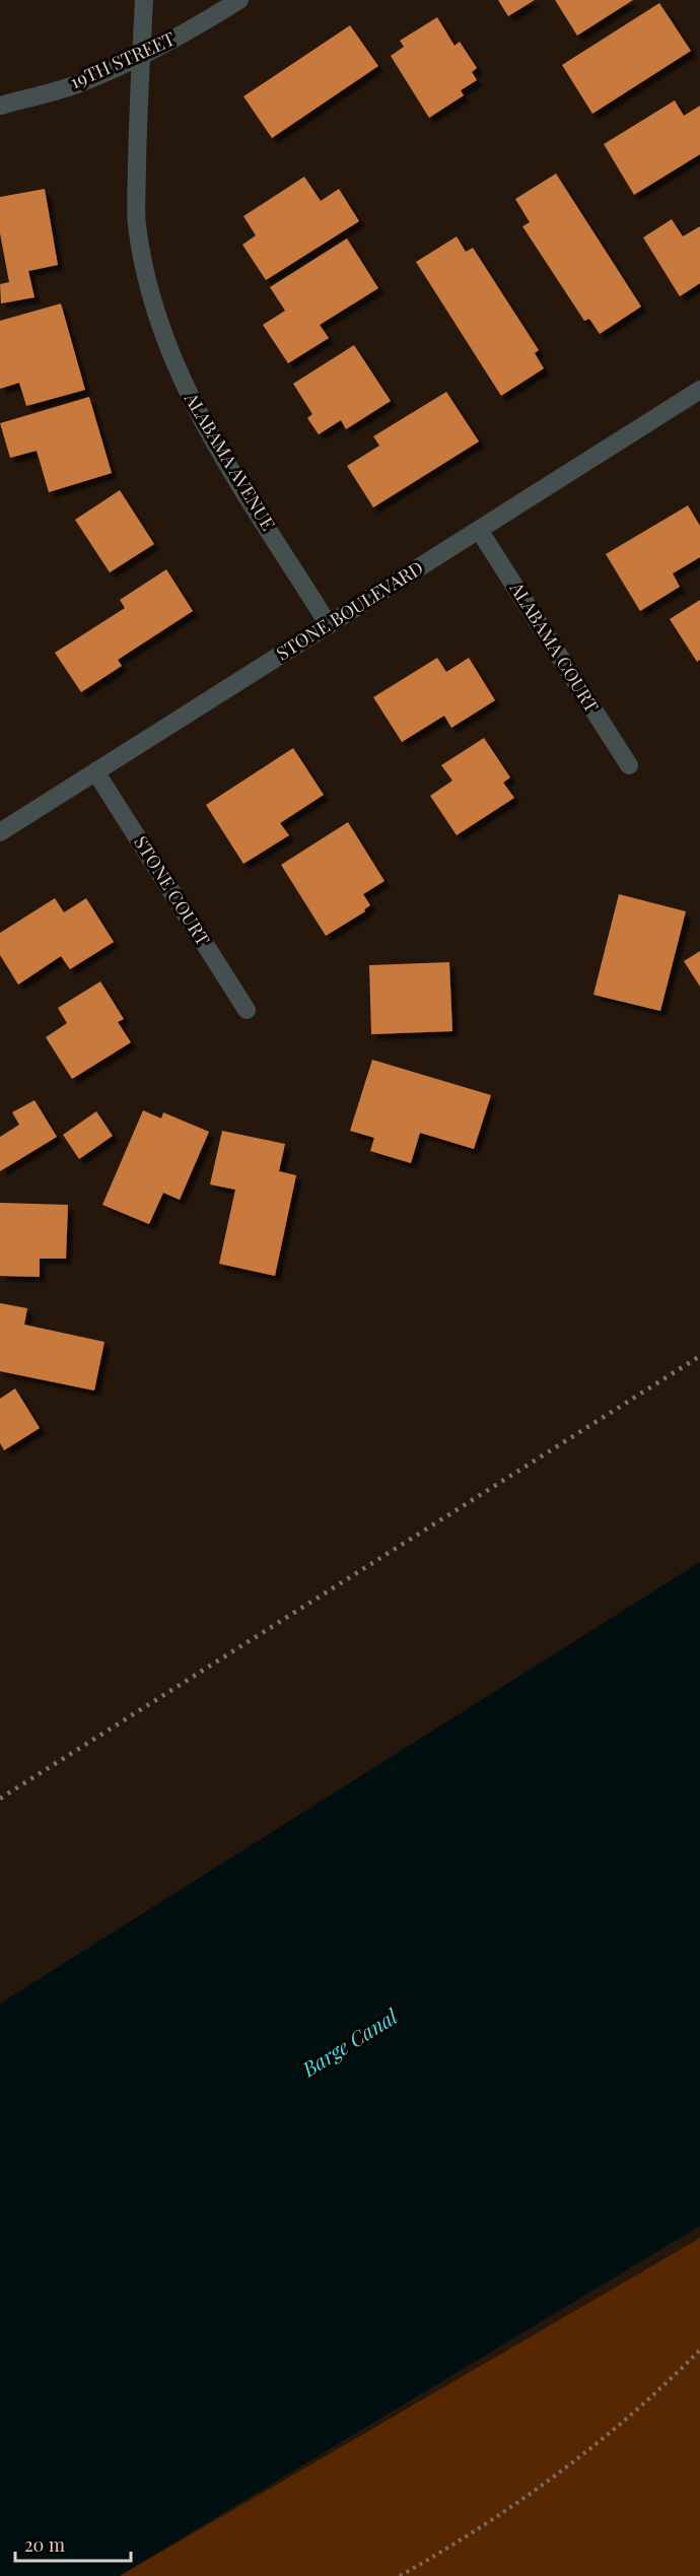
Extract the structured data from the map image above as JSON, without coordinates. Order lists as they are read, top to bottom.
{
  "streets": {
    "street": [
      "19TH STREET",
      "ALABAMA AVENUE",
      "STONE BOULEVARD",
      "ALABAMA COURT",
      "STONE COURT"
    ]
  },
  "crossings": [
    ["19TH STREET", "ALABAMA AVENUE"],
    ["ALABAMA AVENUE", "STONE BOULEVARD"],
    ["STONE BOULEVARD", "ALABAMA COURT"],
    ["STONE BOULEVARD", "STONE COURT"]
  ],
  "water": ["Barge Canal"],
  "scale_bar": "20 m"
}
